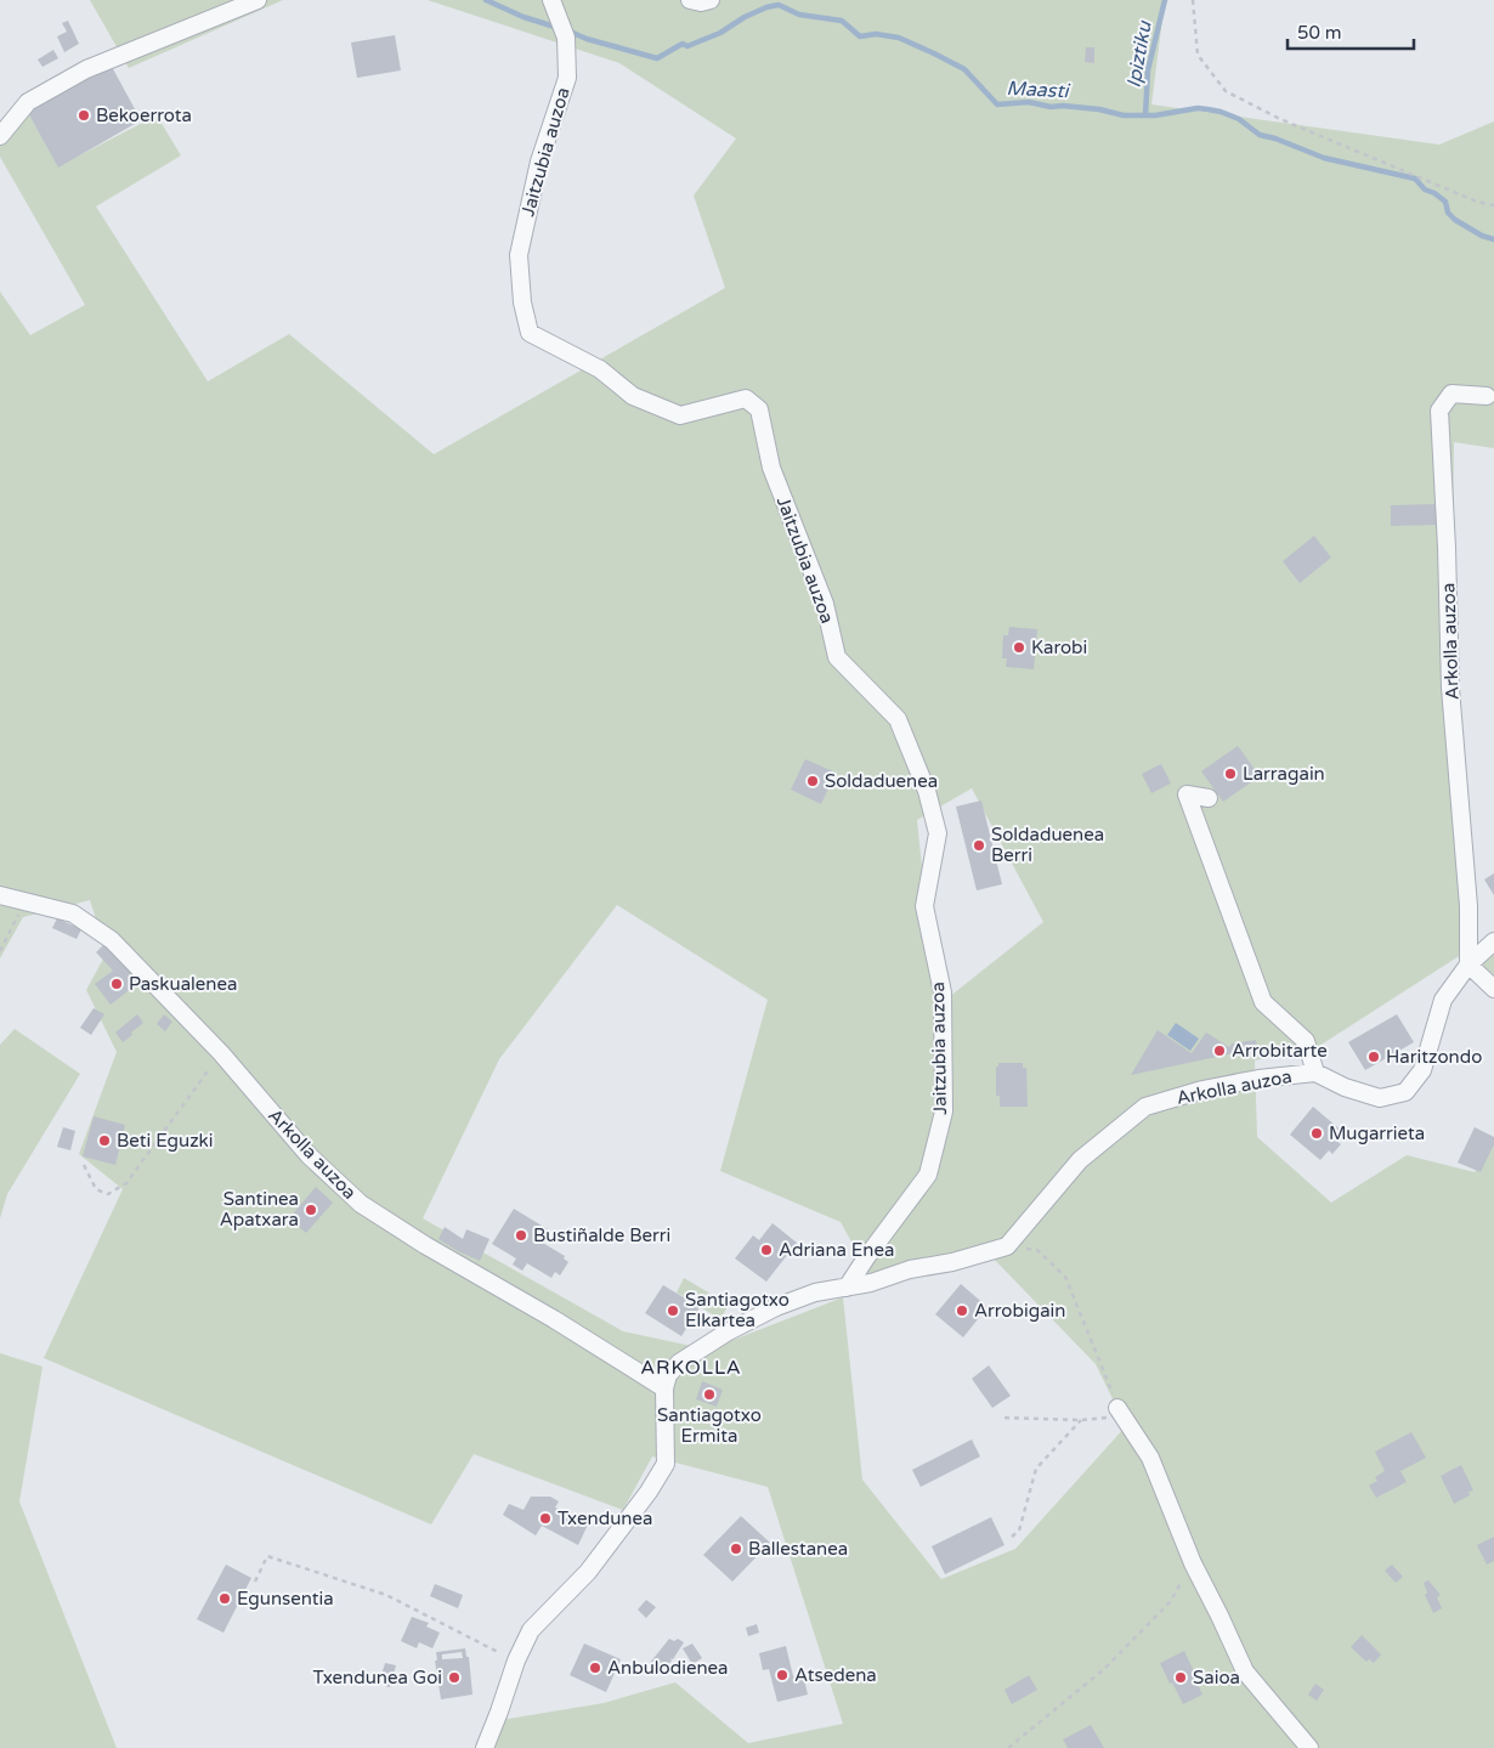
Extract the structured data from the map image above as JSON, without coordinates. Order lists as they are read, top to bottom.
{
  "streets": {
    "street": ["Jaitzubia auzoa", "Arkolla auzoa"]
  },
  "districts": ["ARKOLLA"],
  "water": ["Ipiztiku", "Maasti"],
  "places": [
    "Bekoerrota",
    "Karobi",
    "Larragain",
    "Soldaduenea",
    "Soldaduenea Berri",
    "Paskualenea",
    "Arrobitarte",
    "Haritzondo",
    "Mugarrieta",
    "Beti Eguzki",
    "Santinea Apatxara",
    "Bustiñalde Berri",
    "Adriana Enea",
    "Santiagotxo Elkartea",
    "Arrobigain",
    "Santiagotxo Ermita",
    "Txendunea",
    "Ballestanea",
    "Egunsentia",
    "Anbulodienea",
    "Atsedena",
    "Txendunea Goi",
    "Saioa"
  ],
  "scale_bar": "50 m"
}
